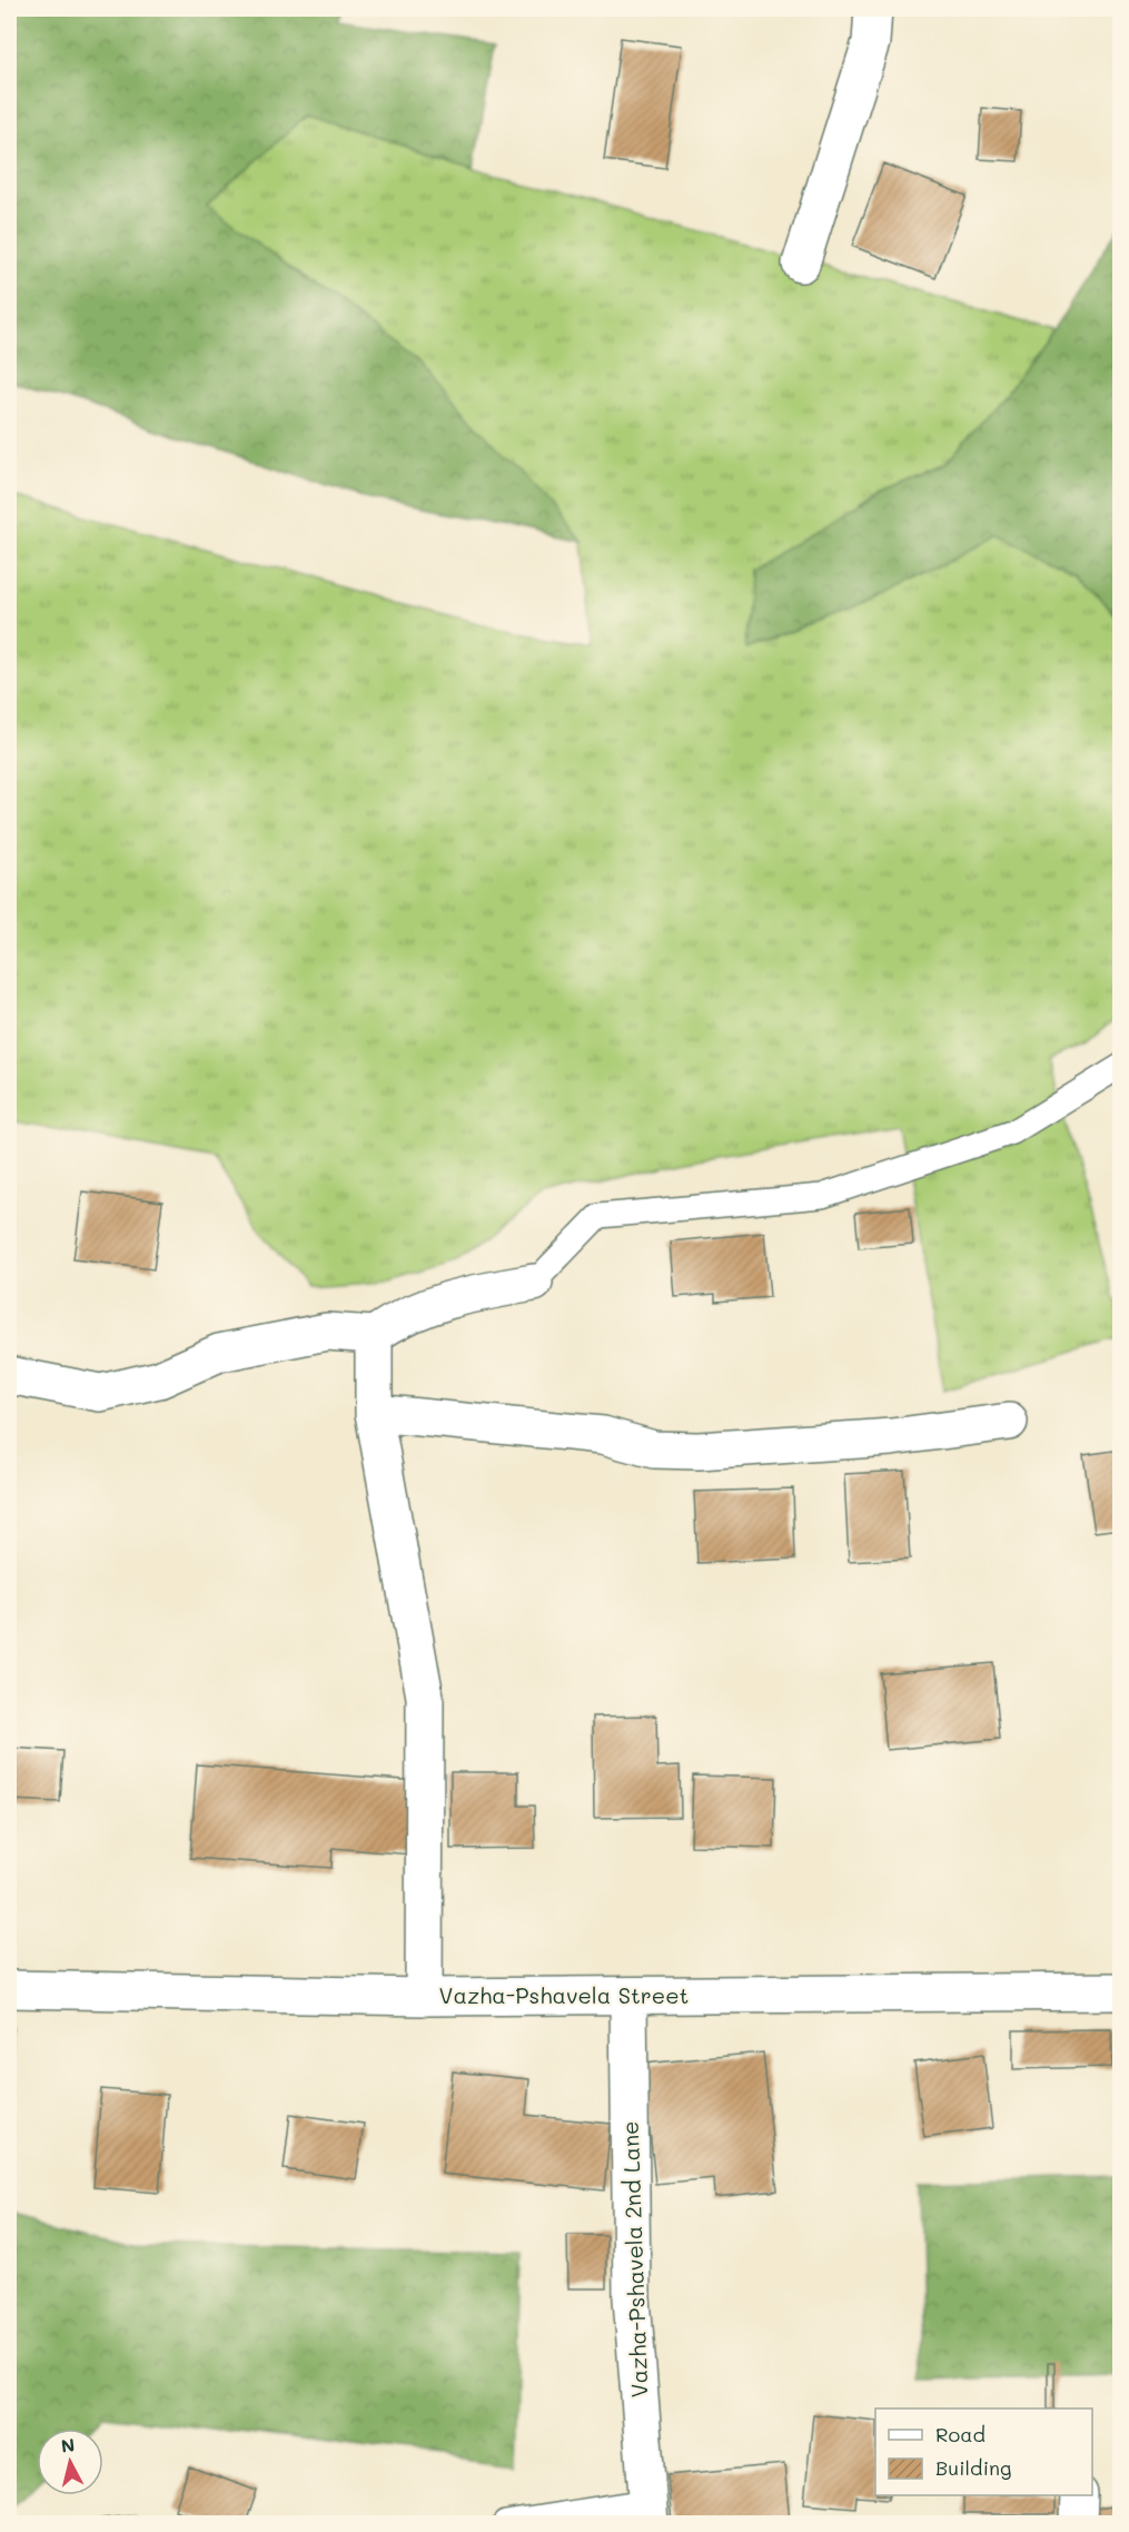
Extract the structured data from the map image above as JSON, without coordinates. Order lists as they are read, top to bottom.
{
  "streets": {
    "street": ["Vazha-Pshavela Street", "Vazha-Pshavela 2nd Lane"]
  },
  "crossings": [
    ["Vazha-Pshavela Street", "Vazha-Pshavela 2nd Lane"]
  ],
  "legend": ["Road", "Building"],
  "north": "top"
}
